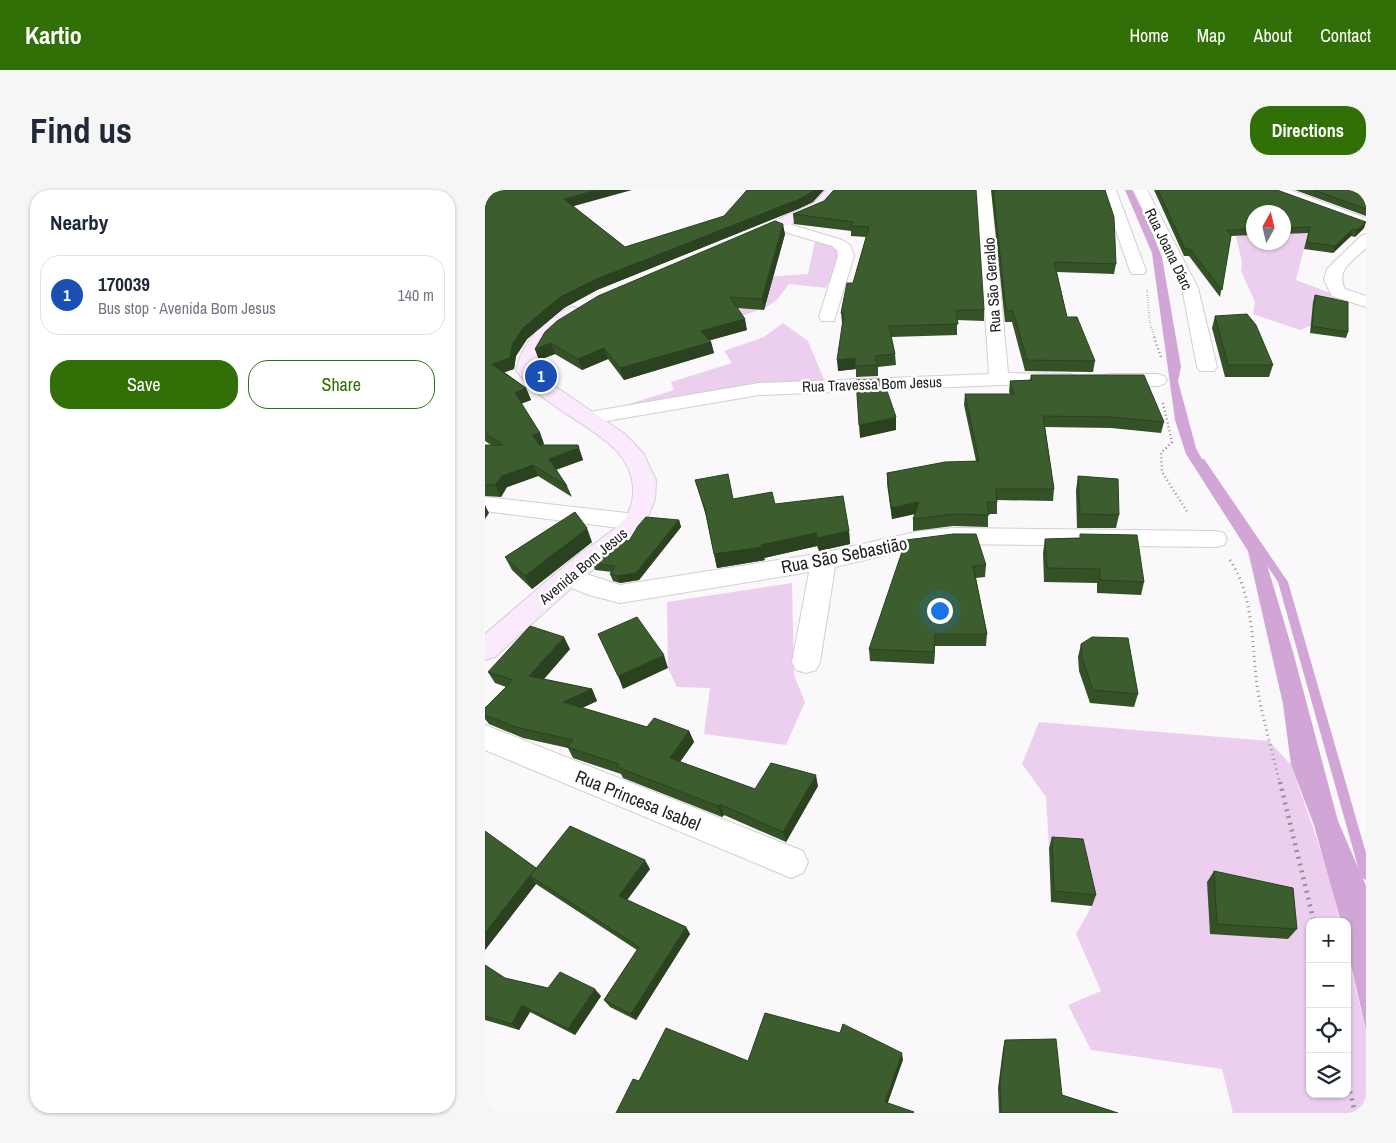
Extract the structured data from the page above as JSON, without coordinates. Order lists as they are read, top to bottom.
{
  "streets": {
    "main road": ["Avenida Bom Jesus"],
    "street": [
      "Rua Joana D´arc",
      "Rua São Geraldo",
      "Rua Travessa Bom Jesus",
      "Rua São Sebastião",
      "Rua Princesa Isabel"
    ]
  },
  "crossings": [
    ["Rua São Geraldo", "Rua Travessa Bom Jesus"],
    ["Rua Travessa Bom Jesus", "Avenida Bom Jesus"],
    ["Rua São Sebastião", "Avenida Bom Jesus"]
  ],
  "north": "top",
  "page": {
    "header": "Kartio",
    "nav": [
      "Home",
      "Map",
      "About",
      "Contact"
    ],
    "buttons": [
      "Directions",
      ["Save", "Share"]
    ],
    "title": "Find us",
    "heading": "Nearby",
    "list": [
      {
        "mark": "1",
        "name": "170039",
        "note": "Bus stop · Avenida Bom Jesus",
        "value": "140 m"
      }
    ],
    "pins": "1",
    "map_buttons": ["+", "−"]
  }
}
